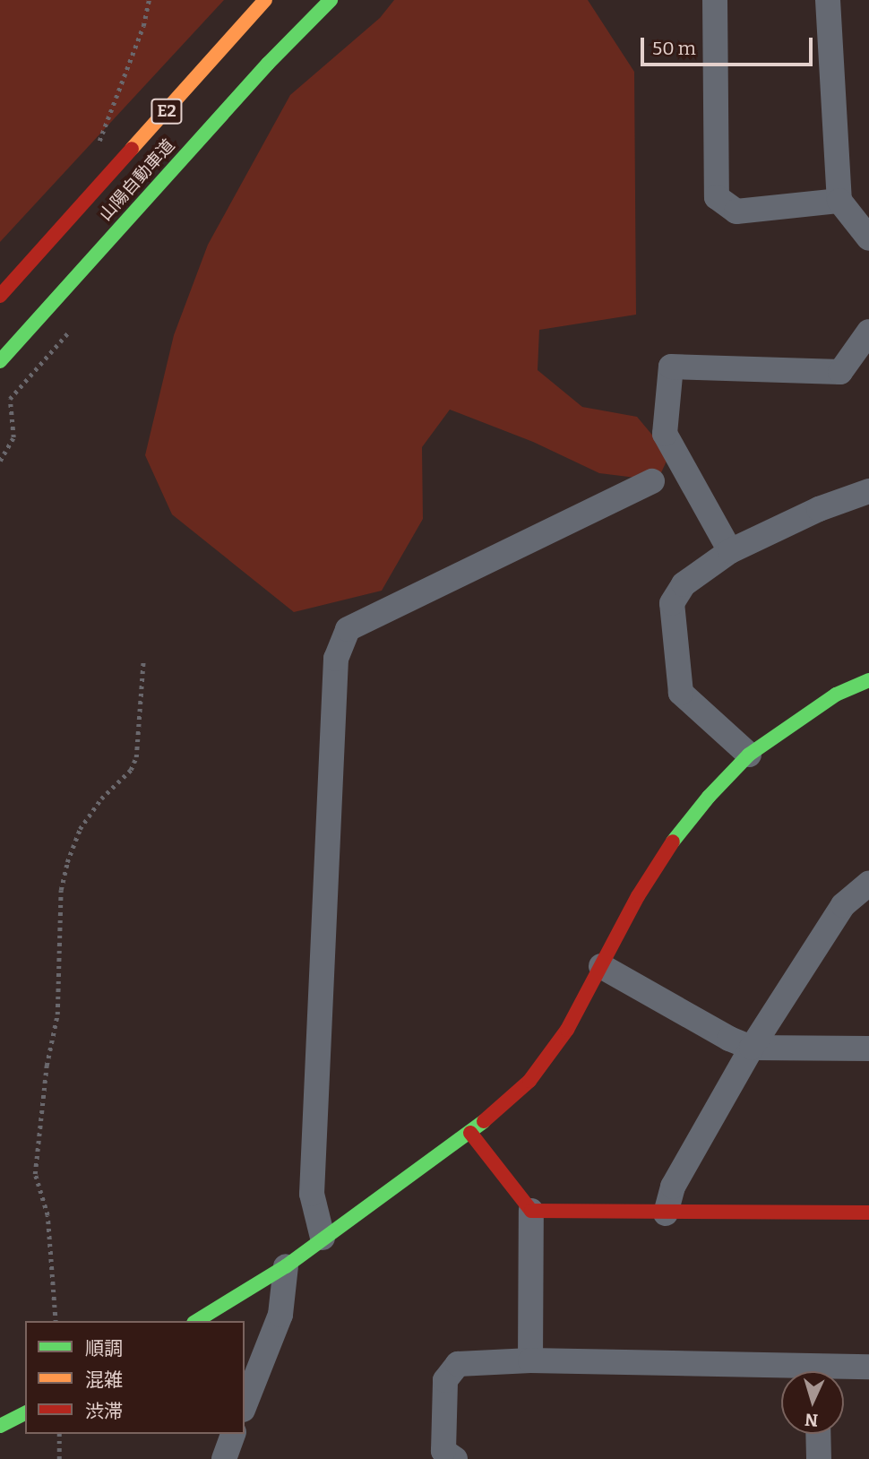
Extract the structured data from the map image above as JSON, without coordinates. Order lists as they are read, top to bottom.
{
  "streets": {
    "main road": ["E2", "山陽自動車道"]
  },
  "legend": ["順調", "混雑", "渋滞"],
  "scale_bar": "50 m",
  "north": "bottom"
}
